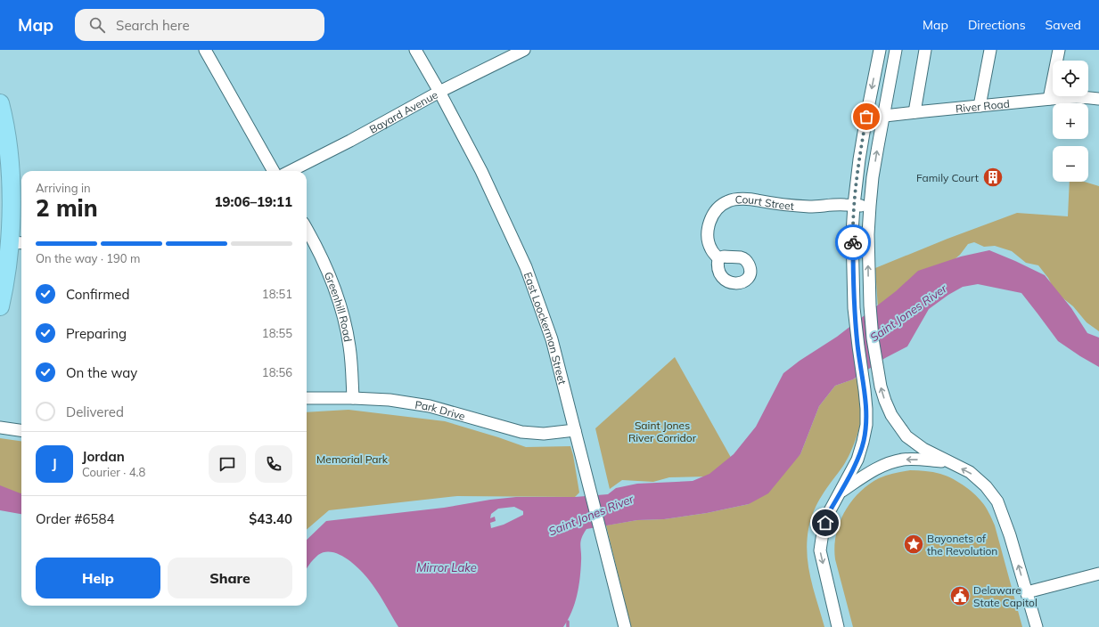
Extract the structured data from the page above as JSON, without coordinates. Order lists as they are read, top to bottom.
{
  "streets": {
    "street": [
      "River Road",
      "Bayard Avenue",
      "Court Street",
      "Greenhill Road",
      "East Loockerman Street",
      "Park Drive"
    ]
  },
  "crossings": [
    ["Bayard Avenue", "East Loockerman Street"],
    ["Greenhill Road", "Park Drive"],
    ["East Loockerman Street", "Park Drive"]
  ],
  "water": ["Saint Jones River", "Mirror Lake"],
  "parks": ["Saint Jones River Corridor", "Memorial Park"],
  "places": {
    "building": ["Family Court"],
    "place": ["Bayonets of the Revolution"],
    "public building": ["Delaware State Capitol"]
  },
  "page": {
    "header": "Map",
    "search": "Search here",
    "nav": ["Map", "Directions", "Saved"],
    "map_buttons": ["+", "−"],
    "heading": ["2 min", "Arriving in", "19:06–19:11"],
    "panel": [
      "Jordan",
      "Courier · 4.8",
      "Order #6584",
      "$43.40"
    ],
    "bar": "On the way · 190 m",
    "list": [
      ["Confirmed", "18:51"],
      ["Preparing", "18:55"],
      ["On the way", "18:56"],
      "Delivered"
    ],
    "round": "J",
    "buttons": ["Help", "Share"]
  }
}
